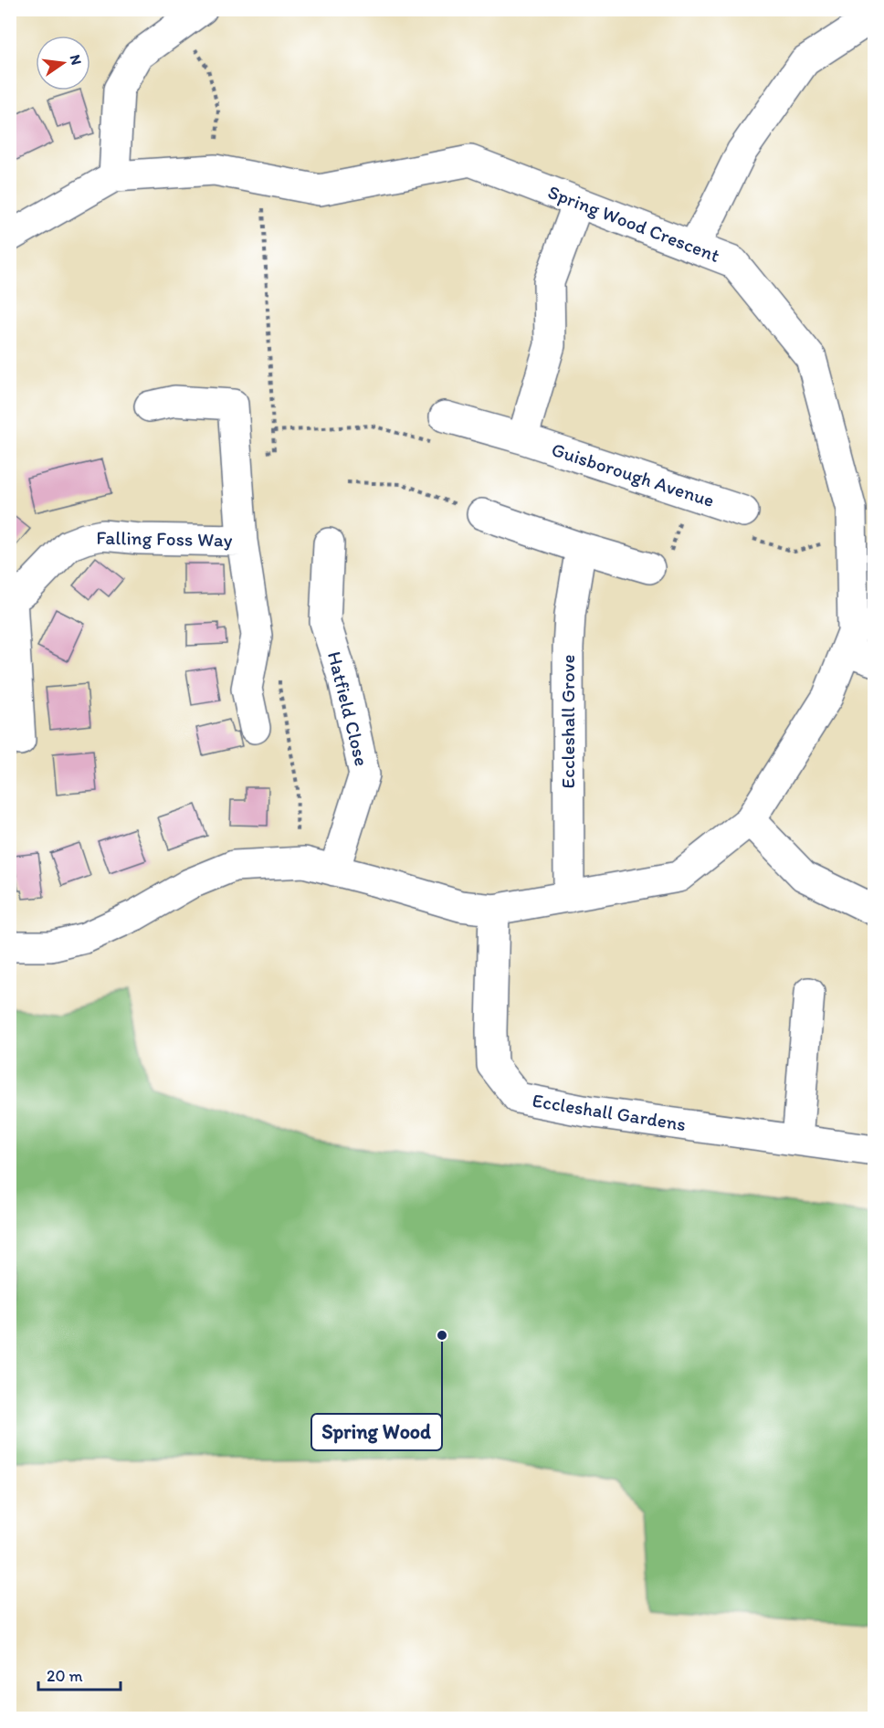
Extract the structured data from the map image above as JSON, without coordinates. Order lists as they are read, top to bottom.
{
  "streets": {
    "street": [
      "Spring Wood Crescent",
      "Guisborough Avenue",
      "Falling Foss Way",
      "Hatfield Close",
      "Eccleshall Grove",
      "Eccleshall Gardens"
    ]
  },
  "crossings": [
    ["Spring Wood Crescent", "Hatfield Close"],
    ["Spring Wood Crescent", "Eccleshall Grove"],
    ["Spring Wood Crescent", "Eccleshall Gardens"]
  ],
  "places": ["Spring Wood"],
  "scale_bar": "20 m",
  "north": "right"
}
